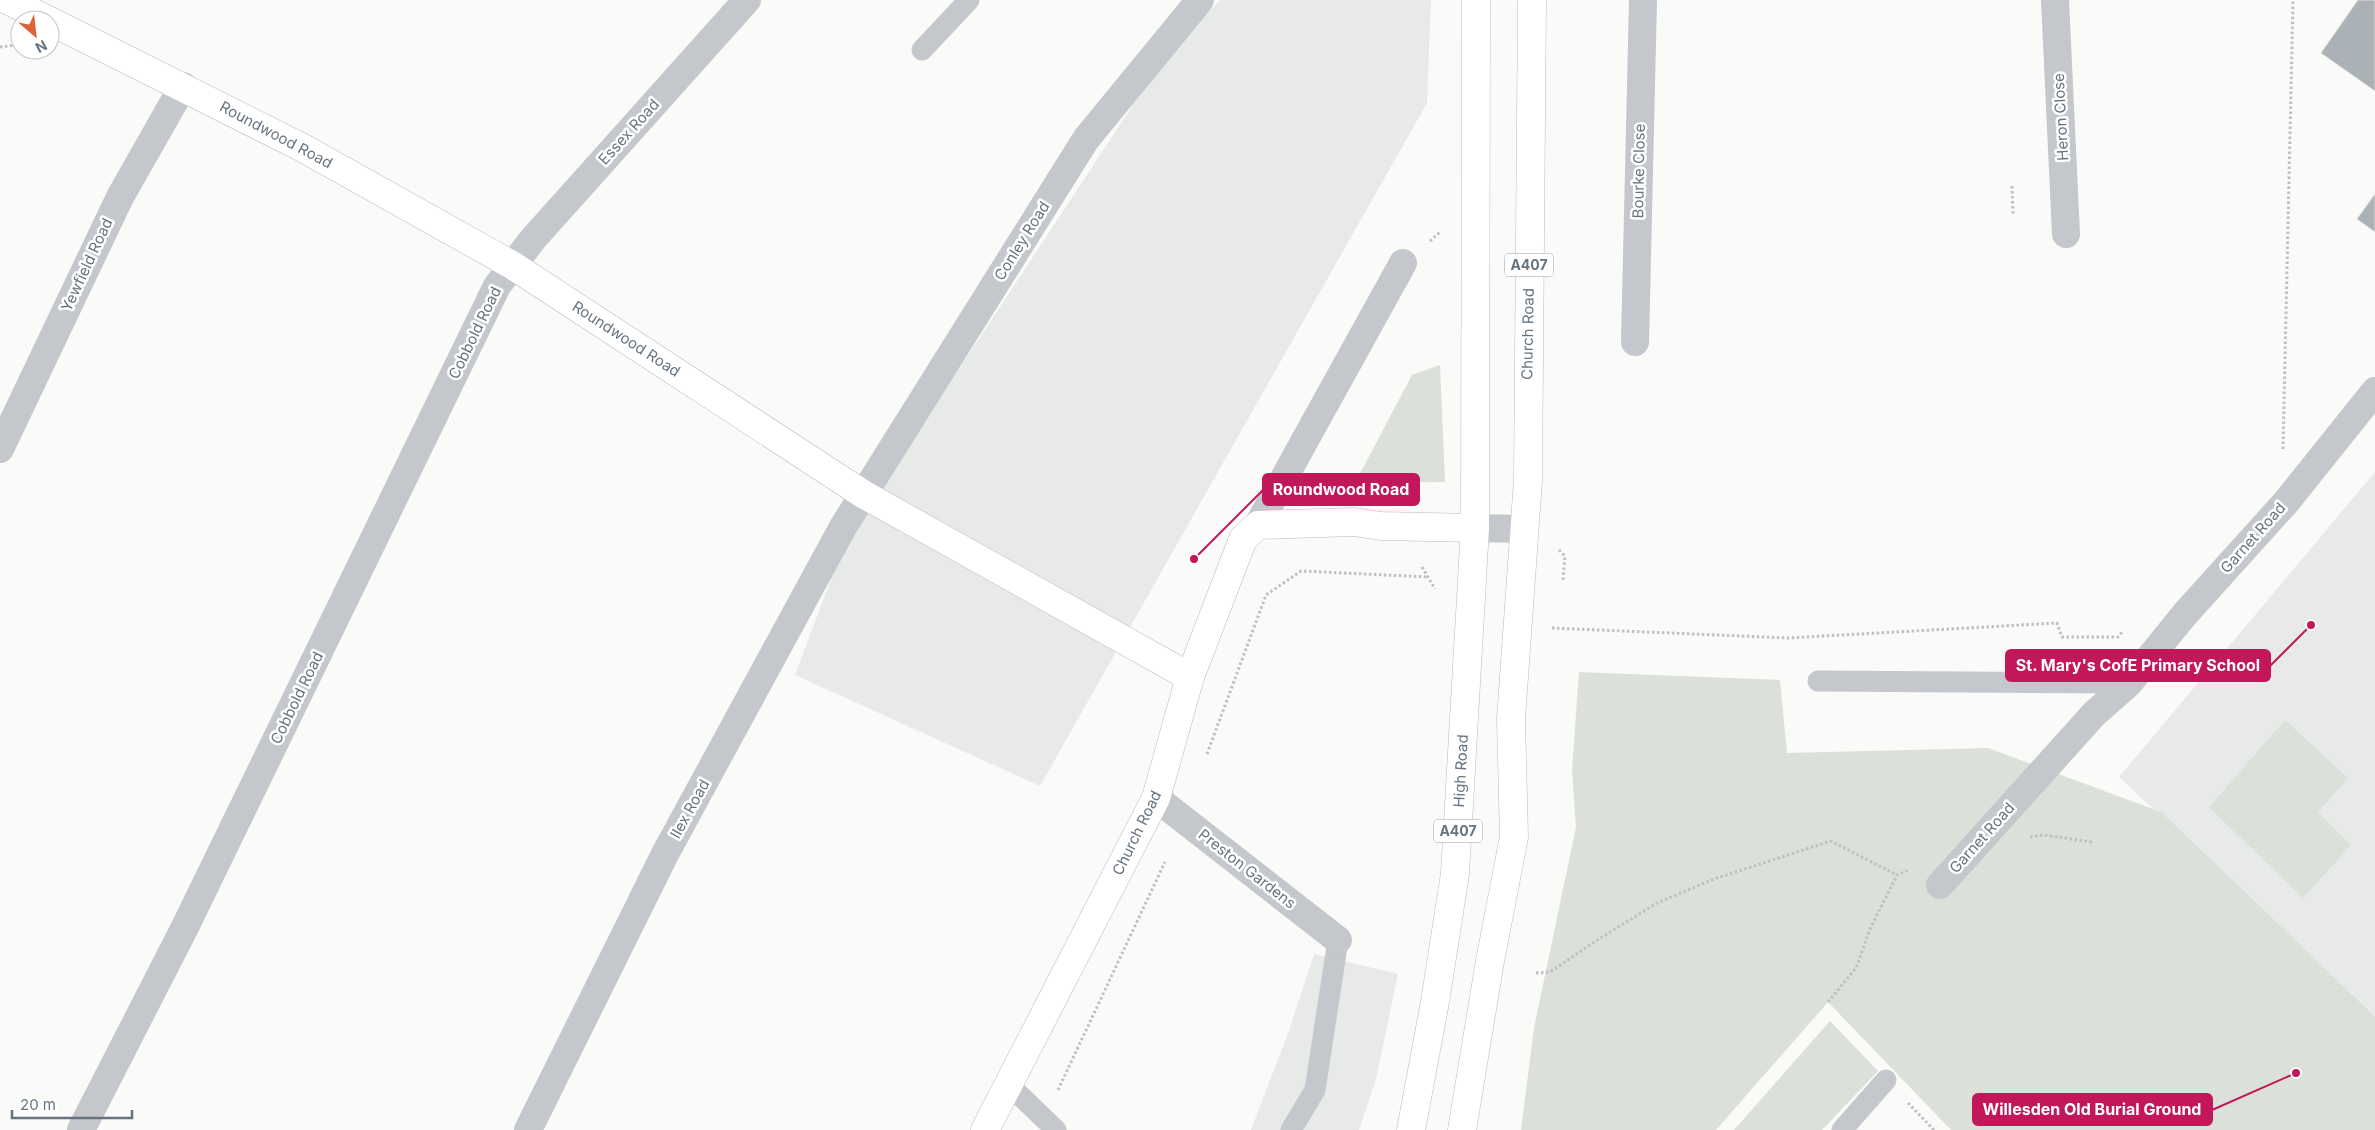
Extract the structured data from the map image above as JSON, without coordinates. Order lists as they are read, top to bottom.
{
  "streets": {
    "street": [
      "Heron Close",
      "Essex Road",
      "Roundwood Road",
      "Bourke Close",
      "Conley Road",
      "Yewfield Road",
      "A407",
      "Cobbold Road",
      "Church Road",
      "Garnet Road",
      "High Road",
      "Ilex Road",
      "Preston Gardens"
    ]
  },
  "crossings": [
    ["Essex Road", "Roundwood Road"],
    ["Essex Road", "Cobbold Road"],
    ["Roundwood Road", "Conley Road"],
    ["Roundwood Road", "Yewfield Road"],
    ["Roundwood Road", "Cobbold Road"],
    ["Roundwood Road", "Church Road"],
    ["Roundwood Road", "Ilex Road"],
    ["Conley Road", "Ilex Road"],
    ["A407", "Church Road"],
    ["A407", "High Road"],
    ["Church Road", "Preston Gardens"]
  ],
  "places": ["Roundwood Road", "St. Mary's CofE Primary School", "Willesden Old Burial Ground"],
  "scale_bar": "20 m",
  "north": "bottom right"
}
